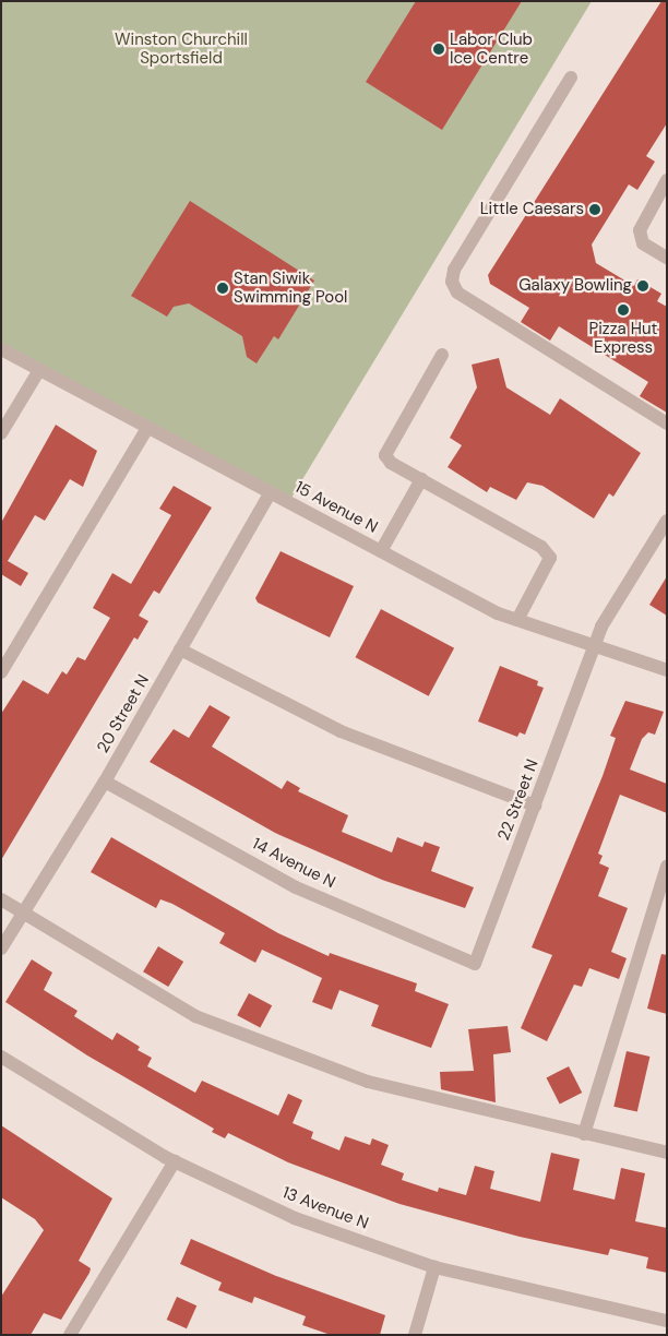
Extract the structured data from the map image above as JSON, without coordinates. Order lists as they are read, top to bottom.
{
  "streets": {
    "street": [
      "15 Avenue N",
      "20 Street N",
      "22 Street N",
      "14 Avenue N",
      "13 Avenue N"
    ]
  },
  "crossings": [
    ["15 Avenue N", "20 Street N"],
    ["15 Avenue N", "22 Street N"],
    ["20 Street N", "14 Avenue N"],
    ["22 Street N", "14 Avenue N"]
  ],
  "parks": ["Winston Churchill Sportsfield"],
  "places": [
    "Labor Club Ice Centre",
    "Little Caesars",
    "Galaxy Bowling",
    "Stan Siwik Swimming Pool",
    "Pizza Hut Express"
  ]
}
